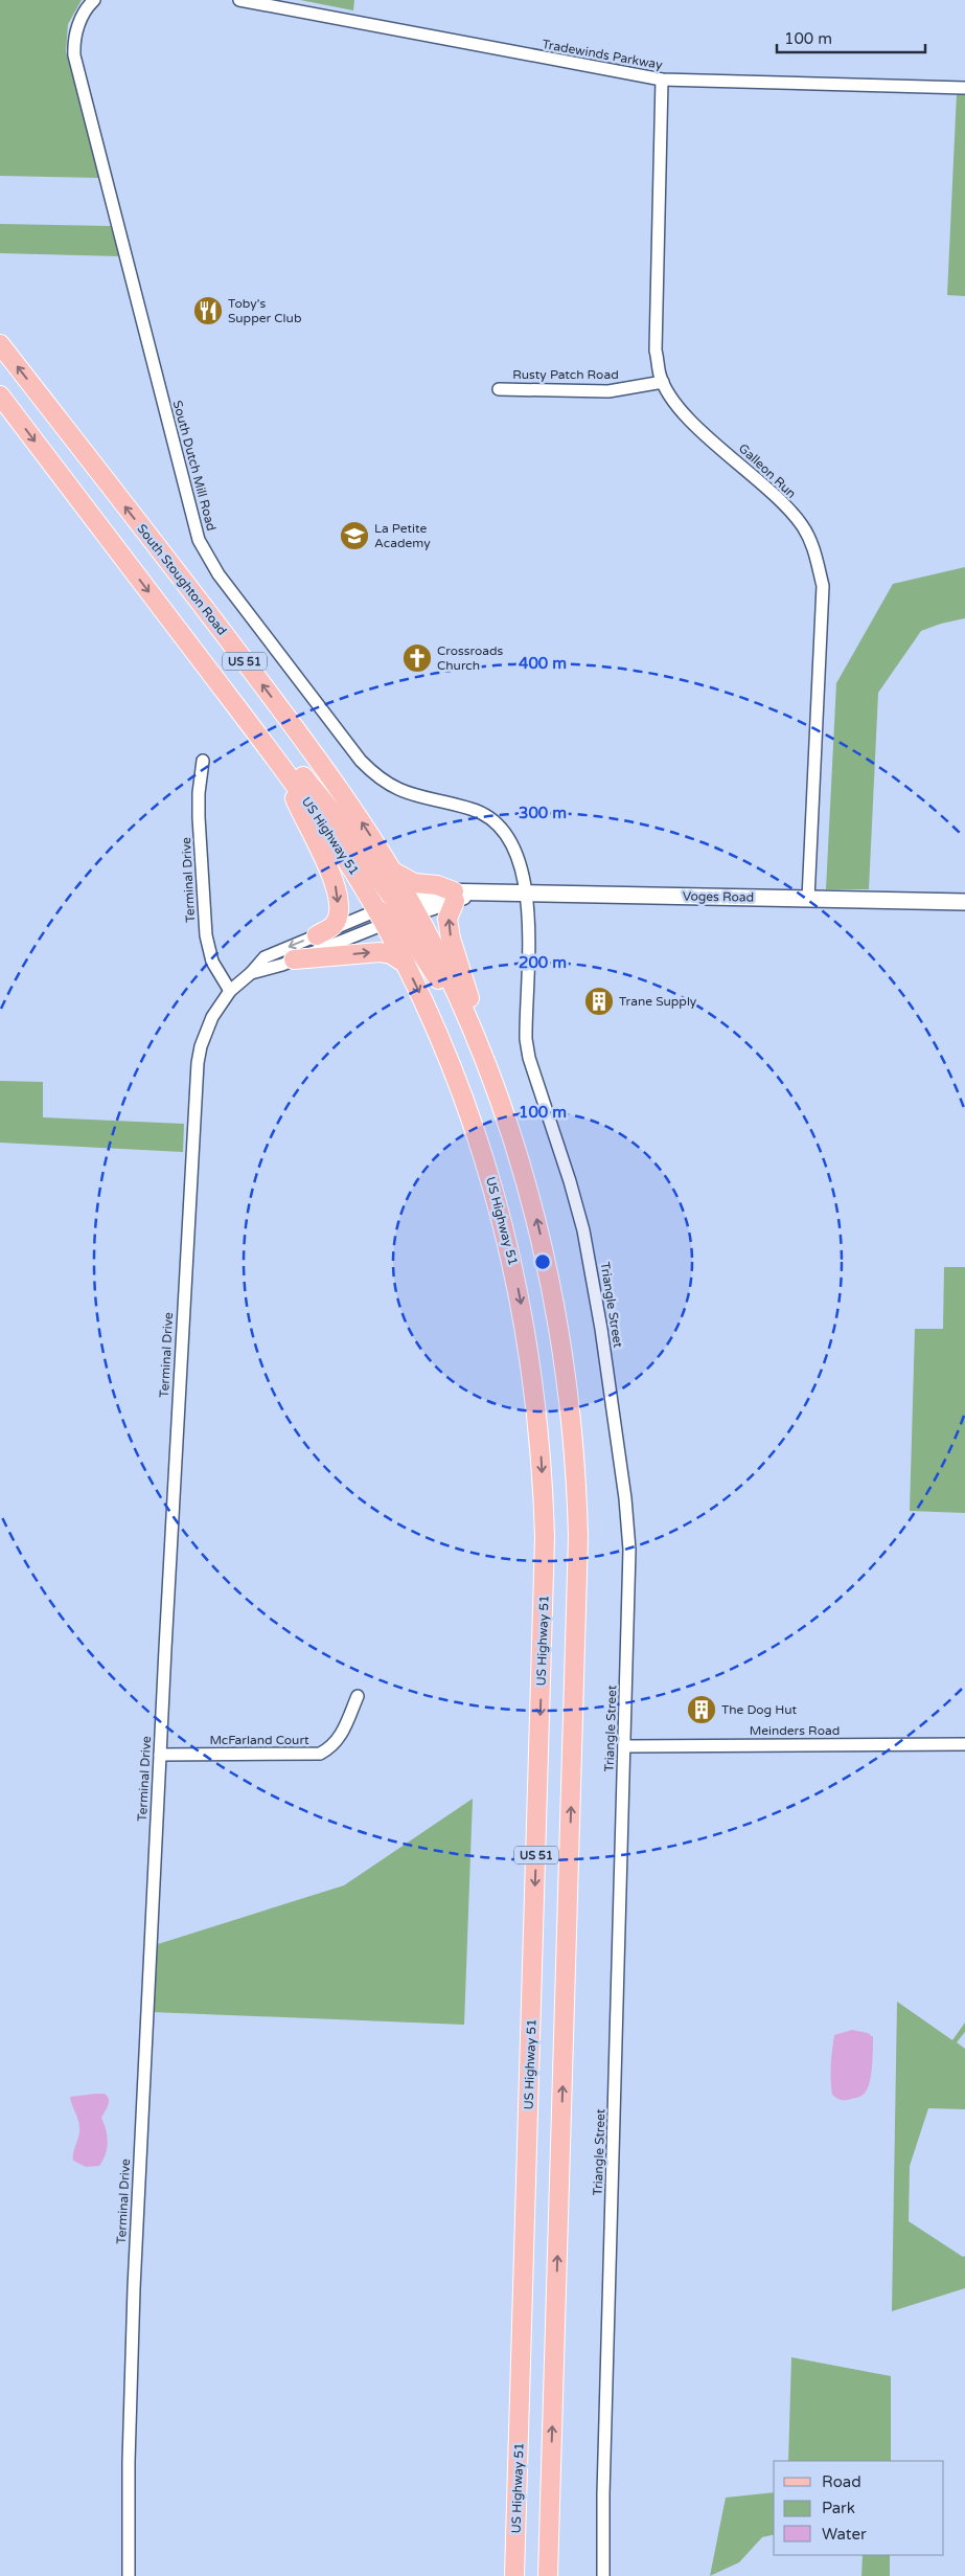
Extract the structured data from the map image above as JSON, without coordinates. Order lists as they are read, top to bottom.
{
  "streets": {
    "main road": ["South Stoughton Road", "US 51", "US Highway 51"],
    "street": [
      "Tradewinds Parkway",
      "Rusty Patch Road",
      "South Dutch Mill Road",
      "Galleon Run",
      "Terminal Drive",
      "Voges Road",
      "Triangle Street",
      "Meinders Road",
      "McFarland Court"
    ]
  },
  "crossings": [
    ["Tradewinds Parkway", "Galleon Run"],
    ["Rusty Patch Road", "Galleon Run"],
    ["South Dutch Mill Road", "Voges Road"],
    ["South Dutch Mill Road", "Triangle Street"],
    ["Galleon Run", "Voges Road"],
    ["South Stoughton Road", "US Highway 51"],
    ["South Stoughton Road", "Terminal Drive"],
    ["South Stoughton Road", "Voges Road"],
    ["US 51", "US Highway 51"],
    ["US Highway 51", "Terminal Drive"],
    ["US Highway 51", "Voges Road"],
    ["Terminal Drive", "Voges Road"],
    ["Terminal Drive", "McFarland Court"],
    ["Voges Road", "Triangle Street"],
    ["Triangle Street", "Meinders Road"]
  ],
  "places": {
    "restaurant": ["Toby's Supper Club"],
    "school or university": ["La Petite Academy"],
    "church": ["Crossroads Church"],
    "building": ["Trane Supply", "The Dog Hut"]
  },
  "legend": ["Road", "Park", "Water"],
  "scale_bar": "100 m",
  "rings": [
    "400 m",
    "300 m",
    "200 m",
    "100 m"
  ]
}
